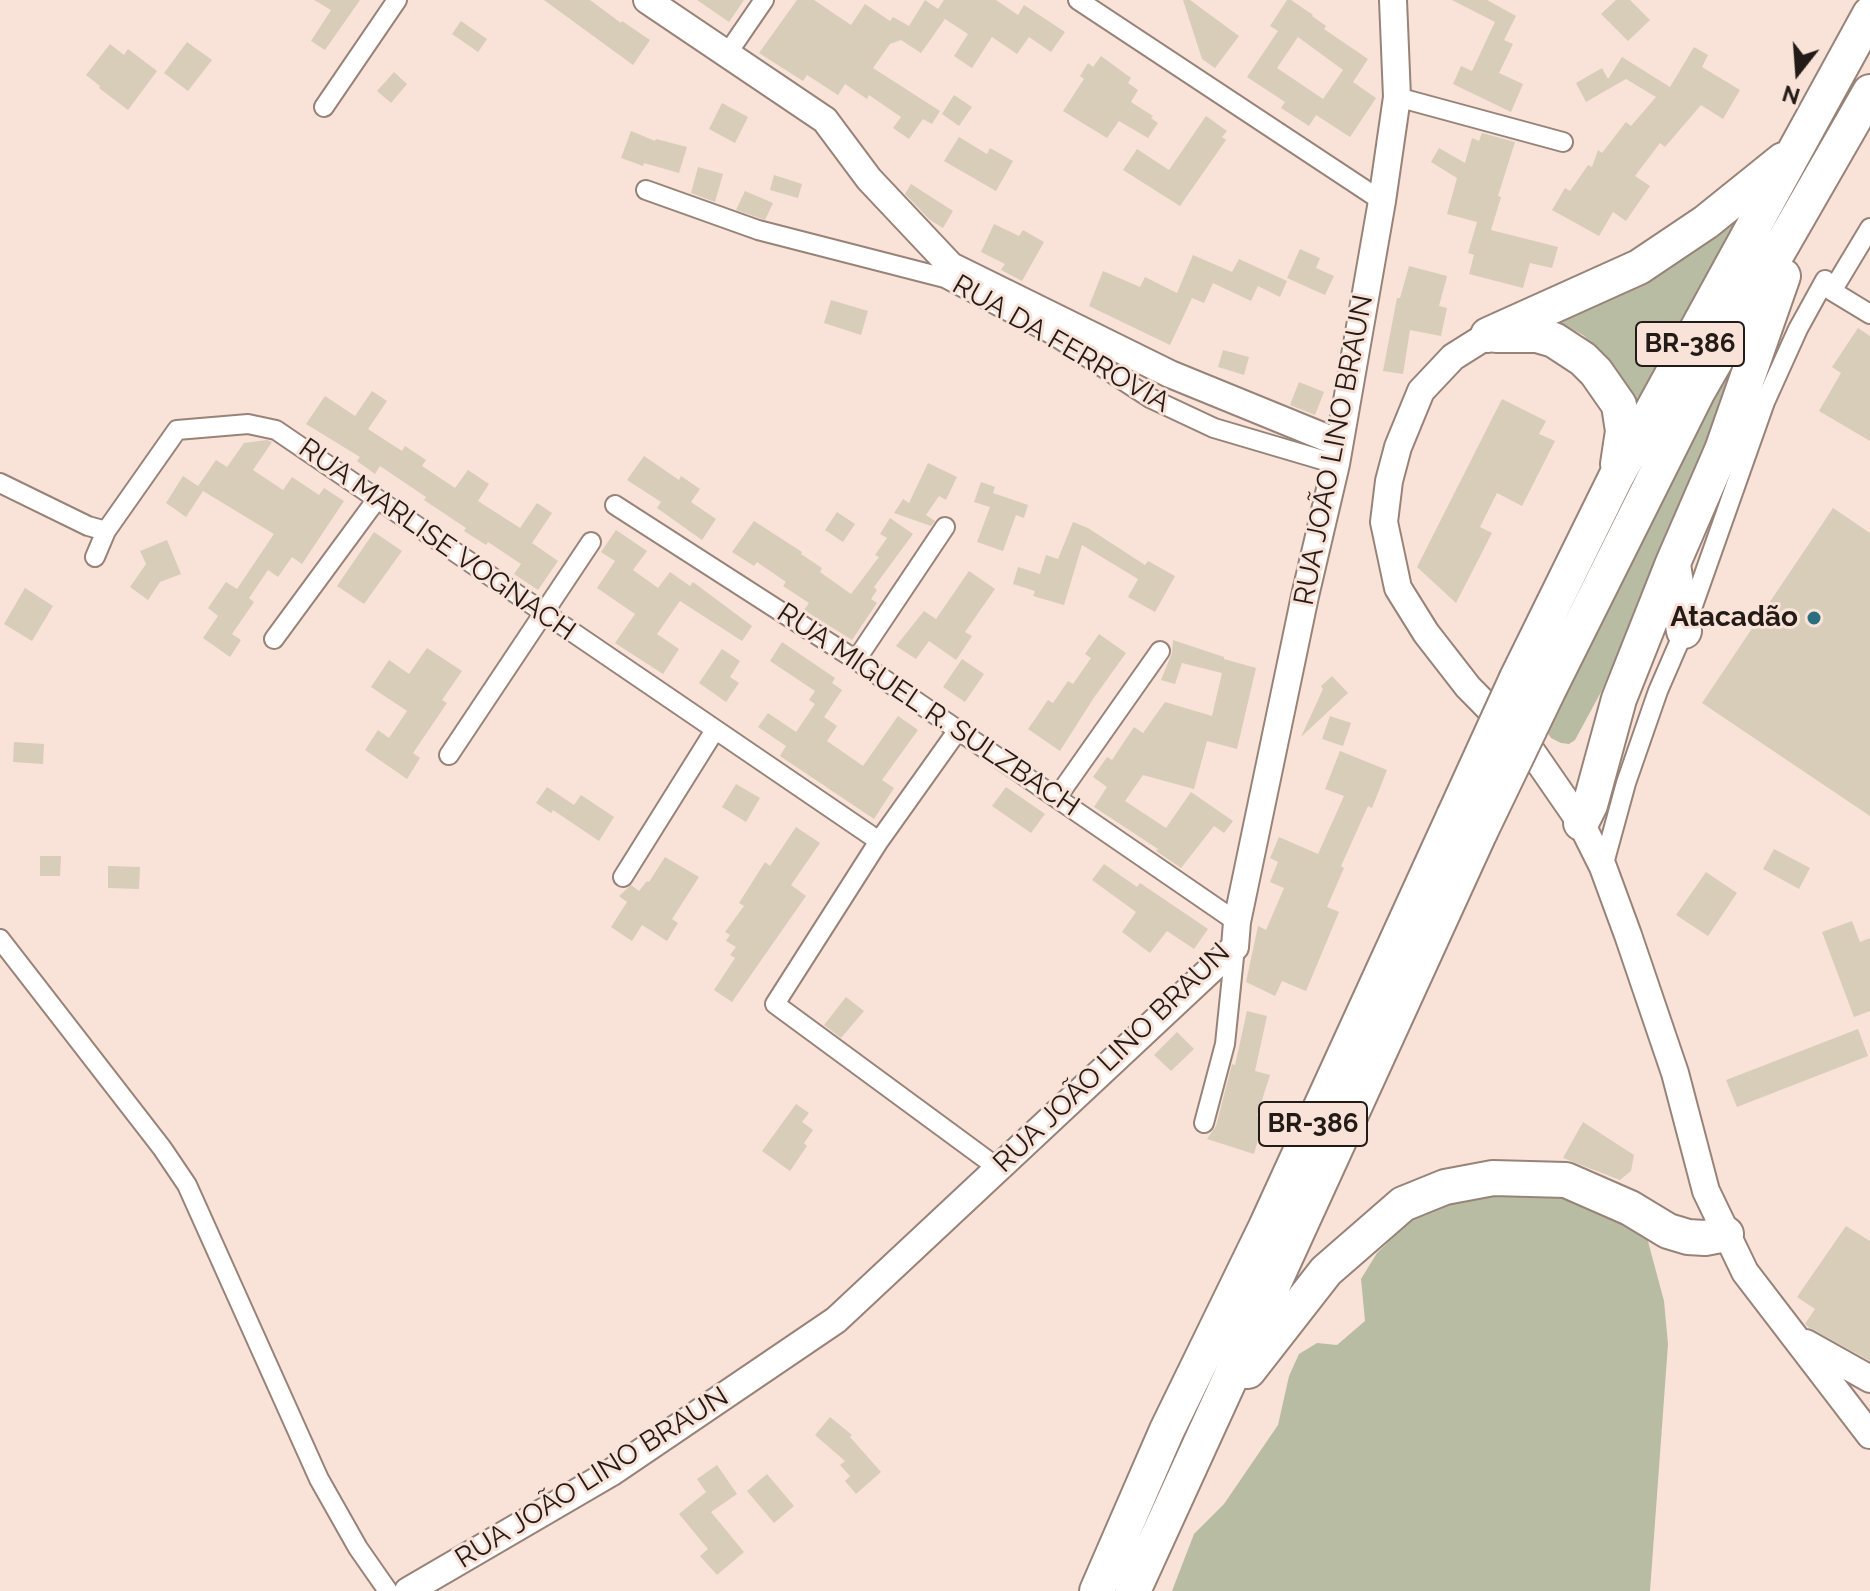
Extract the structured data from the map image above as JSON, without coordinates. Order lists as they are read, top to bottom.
{
  "streets": {
    "highway": ["BR-386"],
    "street": [
      "RUA DA FERROVIA",
      "RUA JOÃO LINO BRAUN",
      "RUA MARLISE VOGNACH",
      "RUA MIGUEL R. SULZBACH"
    ]
  },
  "crossings": [
    ["RUA JOÃO LINO BRAUN", "RUA MIGUEL R. SULZBACH"]
  ],
  "places": ["Atacadão"],
  "north": "bottom"
}
